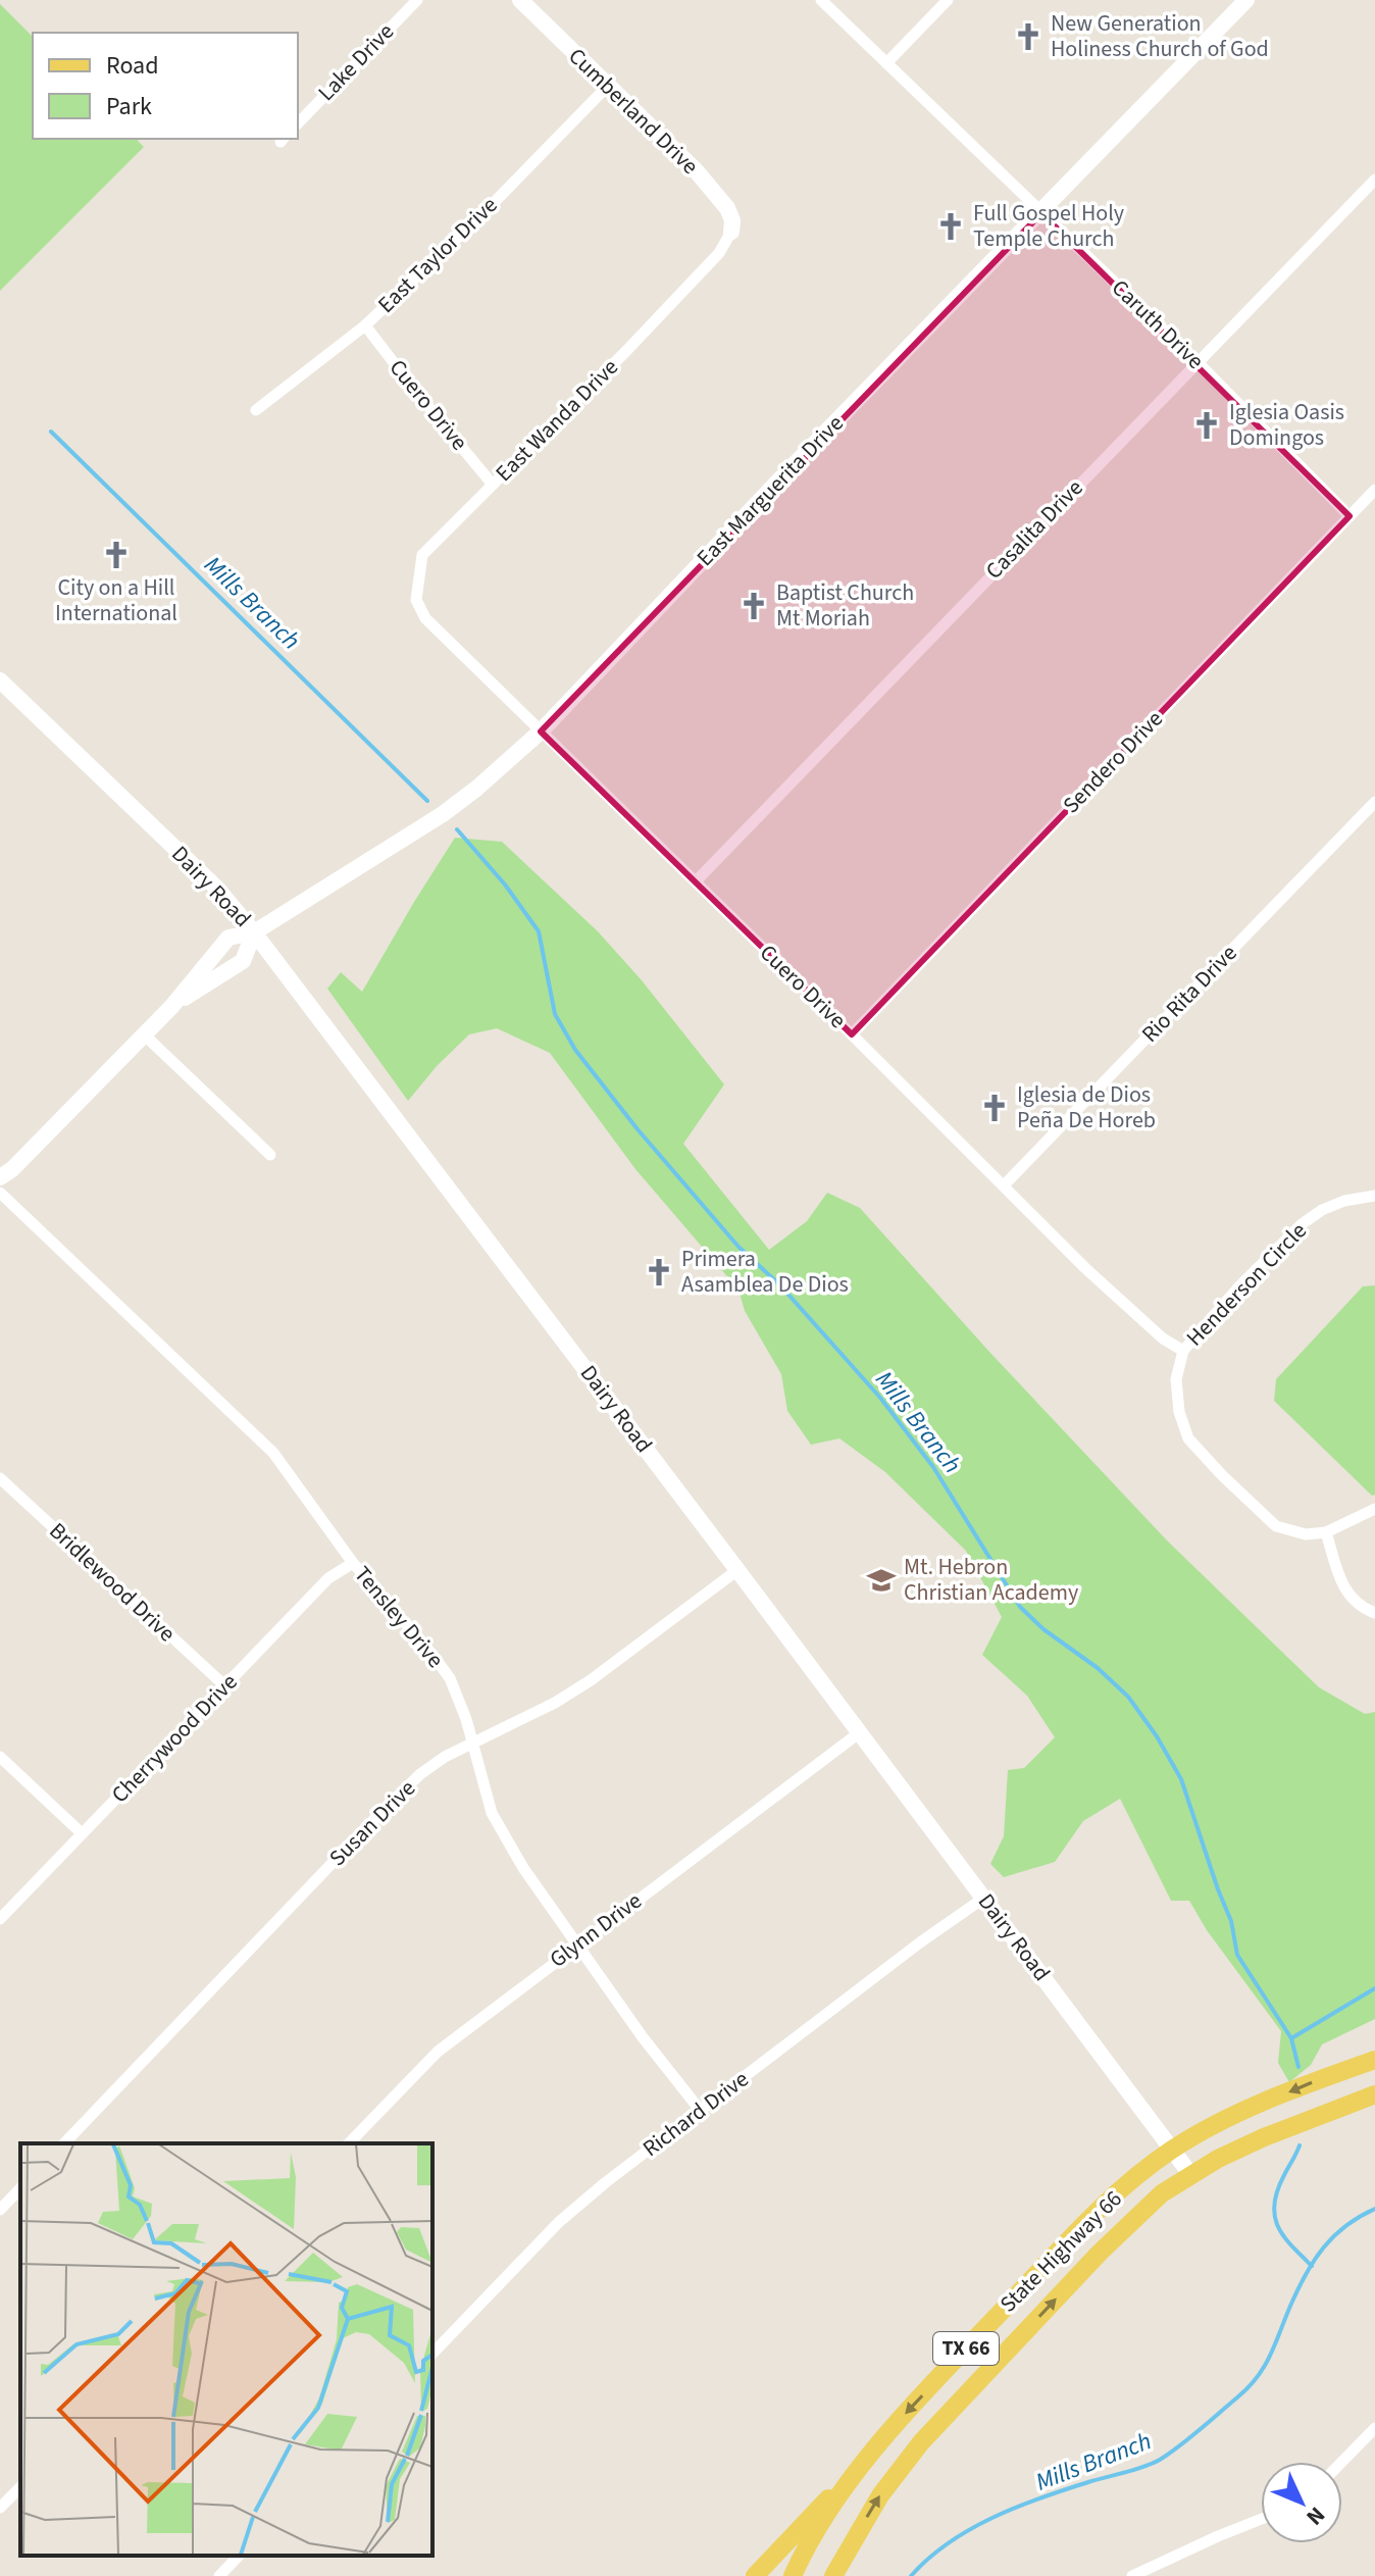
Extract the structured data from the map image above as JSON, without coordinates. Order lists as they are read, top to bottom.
{
  "streets": {
    "main road": ["State Highway 66", "TX 66"],
    "street": [
      "Lake Drive",
      "Cumberland Drive",
      "East Taylor Drive",
      "Caruth Drive",
      "Cuero Drive",
      "East Wanda Drive",
      "East Marguerita Drive",
      "Casalita Drive",
      "Sendero Drive",
      "Dairy Road",
      "Rio Rita Drive",
      "Henderson Circle",
      "Bridlewood Drive",
      "Tensley Drive",
      "Cherrywood Drive",
      "Susan Drive",
      "Glynn Drive",
      "Richard Drive"
    ]
  },
  "crossings": [
    ["Cumberland Drive", "East Taylor Drive"],
    ["Cumberland Drive", "East Wanda Drive"],
    ["East Taylor Drive", "Cuero Drive"],
    ["Caruth Drive", "East Marguerita Drive"],
    ["Caruth Drive", "Casalita Drive"],
    ["Caruth Drive", "Sendero Drive"],
    ["Cuero Drive", "East Wanda Drive"],
    ["Cuero Drive", "East Marguerita Drive"],
    ["Cuero Drive", "Casalita Drive"],
    ["Cuero Drive", "Sendero Drive"],
    ["Cuero Drive", "Rio Rita Drive"],
    ["Cuero Drive", "Henderson Circle"],
    ["East Marguerita Drive", "Dairy Road"],
    ["Dairy Road", "Susan Drive"],
    ["Dairy Road", "Glynn Drive"],
    ["Dairy Road", "Richard Drive"],
    ["Dairy Road", "State Highway 66"],
    ["Bridlewood Drive", "Cherrywood Drive"],
    ["Tensley Drive", "Cherrywood Drive"],
    ["Tensley Drive", "Susan Drive"],
    ["Tensley Drive", "Glynn Drive"],
    ["Tensley Drive", "Richard Drive"]
  ],
  "water": ["Mills Branch"],
  "places": {
    "church": [
      "New Generation Holiness Church of God",
      "Full Gospel Holy Temple Church",
      "Iglesia Oasis Domingos",
      "City on a Hill International",
      "Baptist Church Mt Moriah",
      "Iglesia de Dios Peña De Horeb",
      "Primera Asamblea De Dios"
    ],
    "school or university": ["Mt. Hebron Christian Academy"]
  },
  "legend": ["Road", "Park"],
  "north": "bottom right"
}
